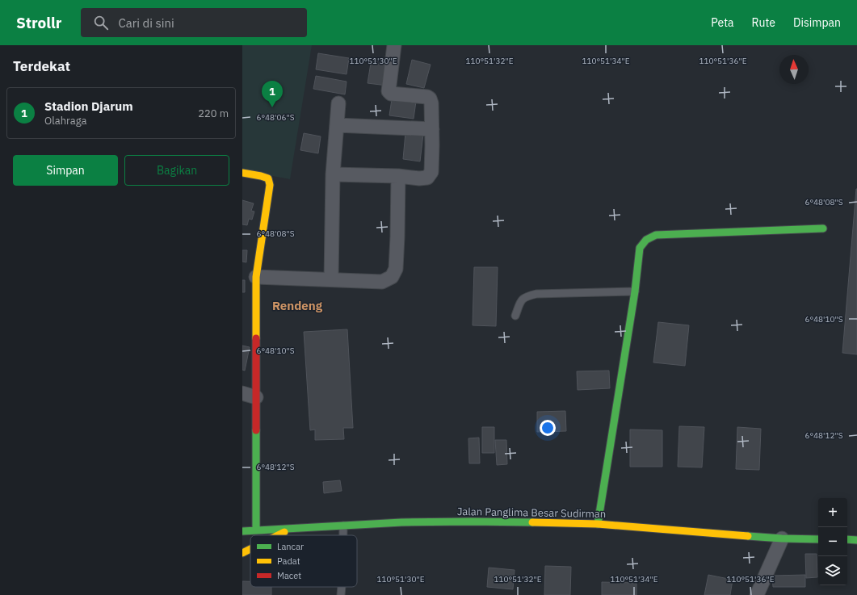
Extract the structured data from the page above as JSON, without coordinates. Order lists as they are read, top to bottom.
{
  "streets": {
    "street": ["Jalan Panglima Besar Sudirman"]
  },
  "districts": ["Rendeng"],
  "legend": ["Lancar", "Padat", "Macet"],
  "north": "top",
  "page": {
    "header": "Strollr",
    "search": "Cari di sini",
    "nav": ["Peta", "Rute", "Disimpan"],
    "heading": "Terdekat",
    "pins": "1",
    "list": [
      {
        "mark": "1",
        "name": "Stadion Djarum",
        "note": "Olahraga",
        "value": "220 m"
      }
    ],
    "buttons": ["Simpan", "Bagikan"],
    "map_buttons": ["+", "−"]
  },
  "coordinates": [
    "110°51'30\"E",
    "110°51'32\"E",
    "110°51'34\"E",
    "110°51'36\"E",
    "6°48'06\"S",
    "6°48'08\"S",
    "6°48'10\"S",
    "6°48'12\"S"
  ]
}
